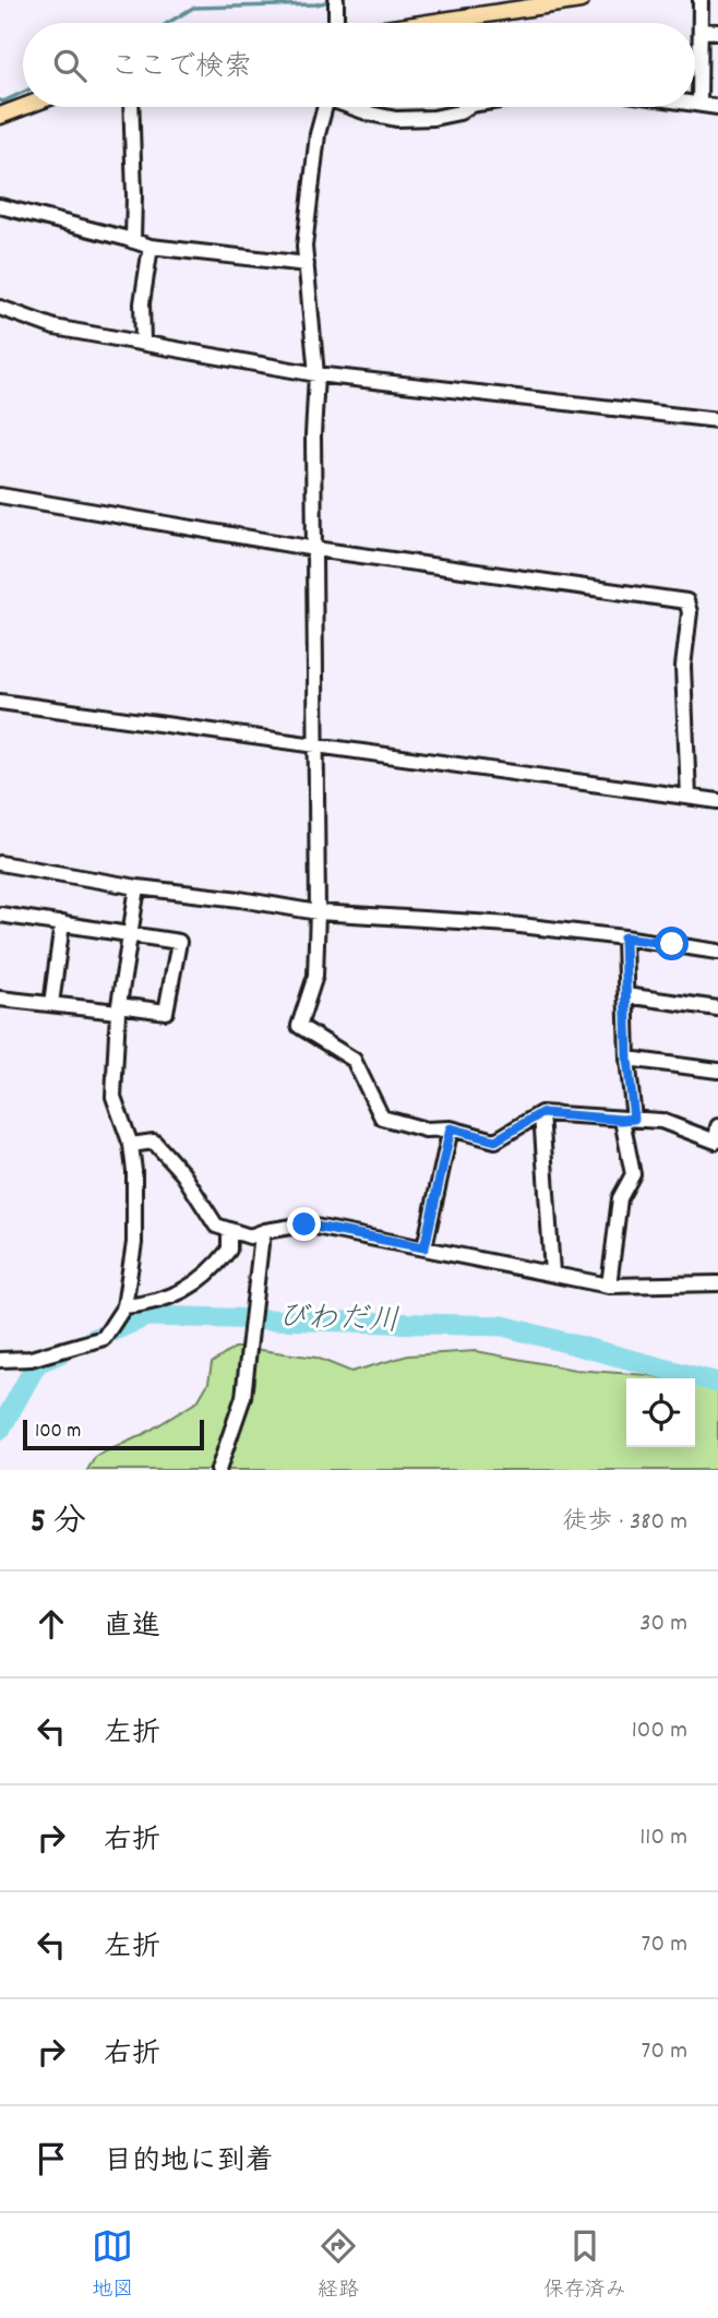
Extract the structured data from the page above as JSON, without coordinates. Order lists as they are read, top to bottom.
{
  "water": ["びわだ川"],
  "scale_bar": "100 m",
  "page": {
    "search": "ここで検索",
    "scale": "100 m",
    "heading": ["5 分", "徒歩 · 380 m"],
    "list": [
      ["直進", "30 m"],
      ["左折", "100 m"],
      ["右折", "110 m"],
      ["左折", "70 m"],
      ["右折", "70 m"],
      "目的地に到着"
    ],
    "nav": ["地図", "経路", "保存済み"]
  }
}
